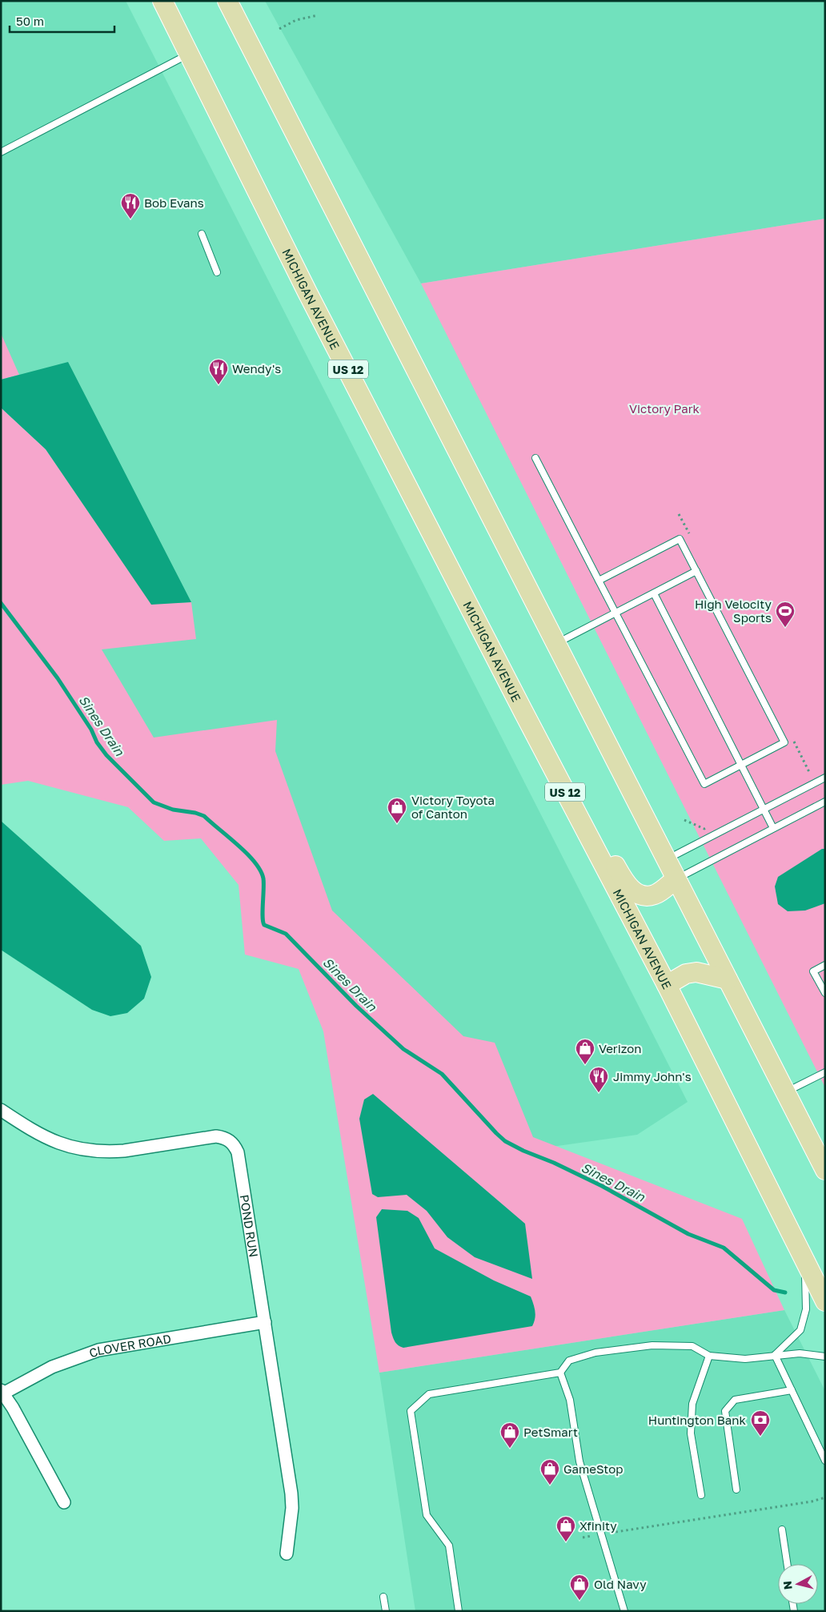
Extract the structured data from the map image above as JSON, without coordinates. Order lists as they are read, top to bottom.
{
  "streets": {
    "main road": ["MICHIGAN AVENUE", "US 12"],
    "street": ["POND RUN", "CLOVER ROAD"]
  },
  "crossings": [
    ["POND RUN", "CLOVER ROAD"]
  ],
  "water": ["Sines Drain"],
  "parks": ["Victory Park"],
  "places": {
    "restaurant": ["Bob Evans", "Wendy's", "Jimmy John's"],
    "sports": ["High Velocity Sports"],
    "shop": [
      "Victory Toyota of Canton",
      "Verizon",
      "PetSmart",
      "GameStop",
      "Xfinity",
      "Old Navy"
    ],
    "bank": ["Huntington Bank"]
  },
  "scale_bar": "50 m",
  "north": "left"
}
